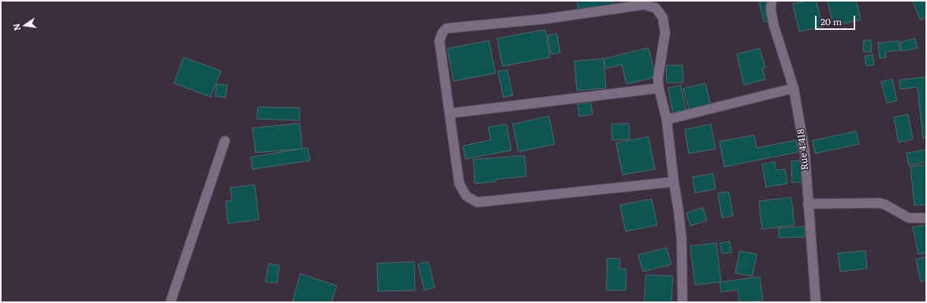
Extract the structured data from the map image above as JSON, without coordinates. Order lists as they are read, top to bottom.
{
  "streets": {
    "street": ["Rue 4.418"]
  },
  "scale_bar": "20 m",
  "north": "left"
}
